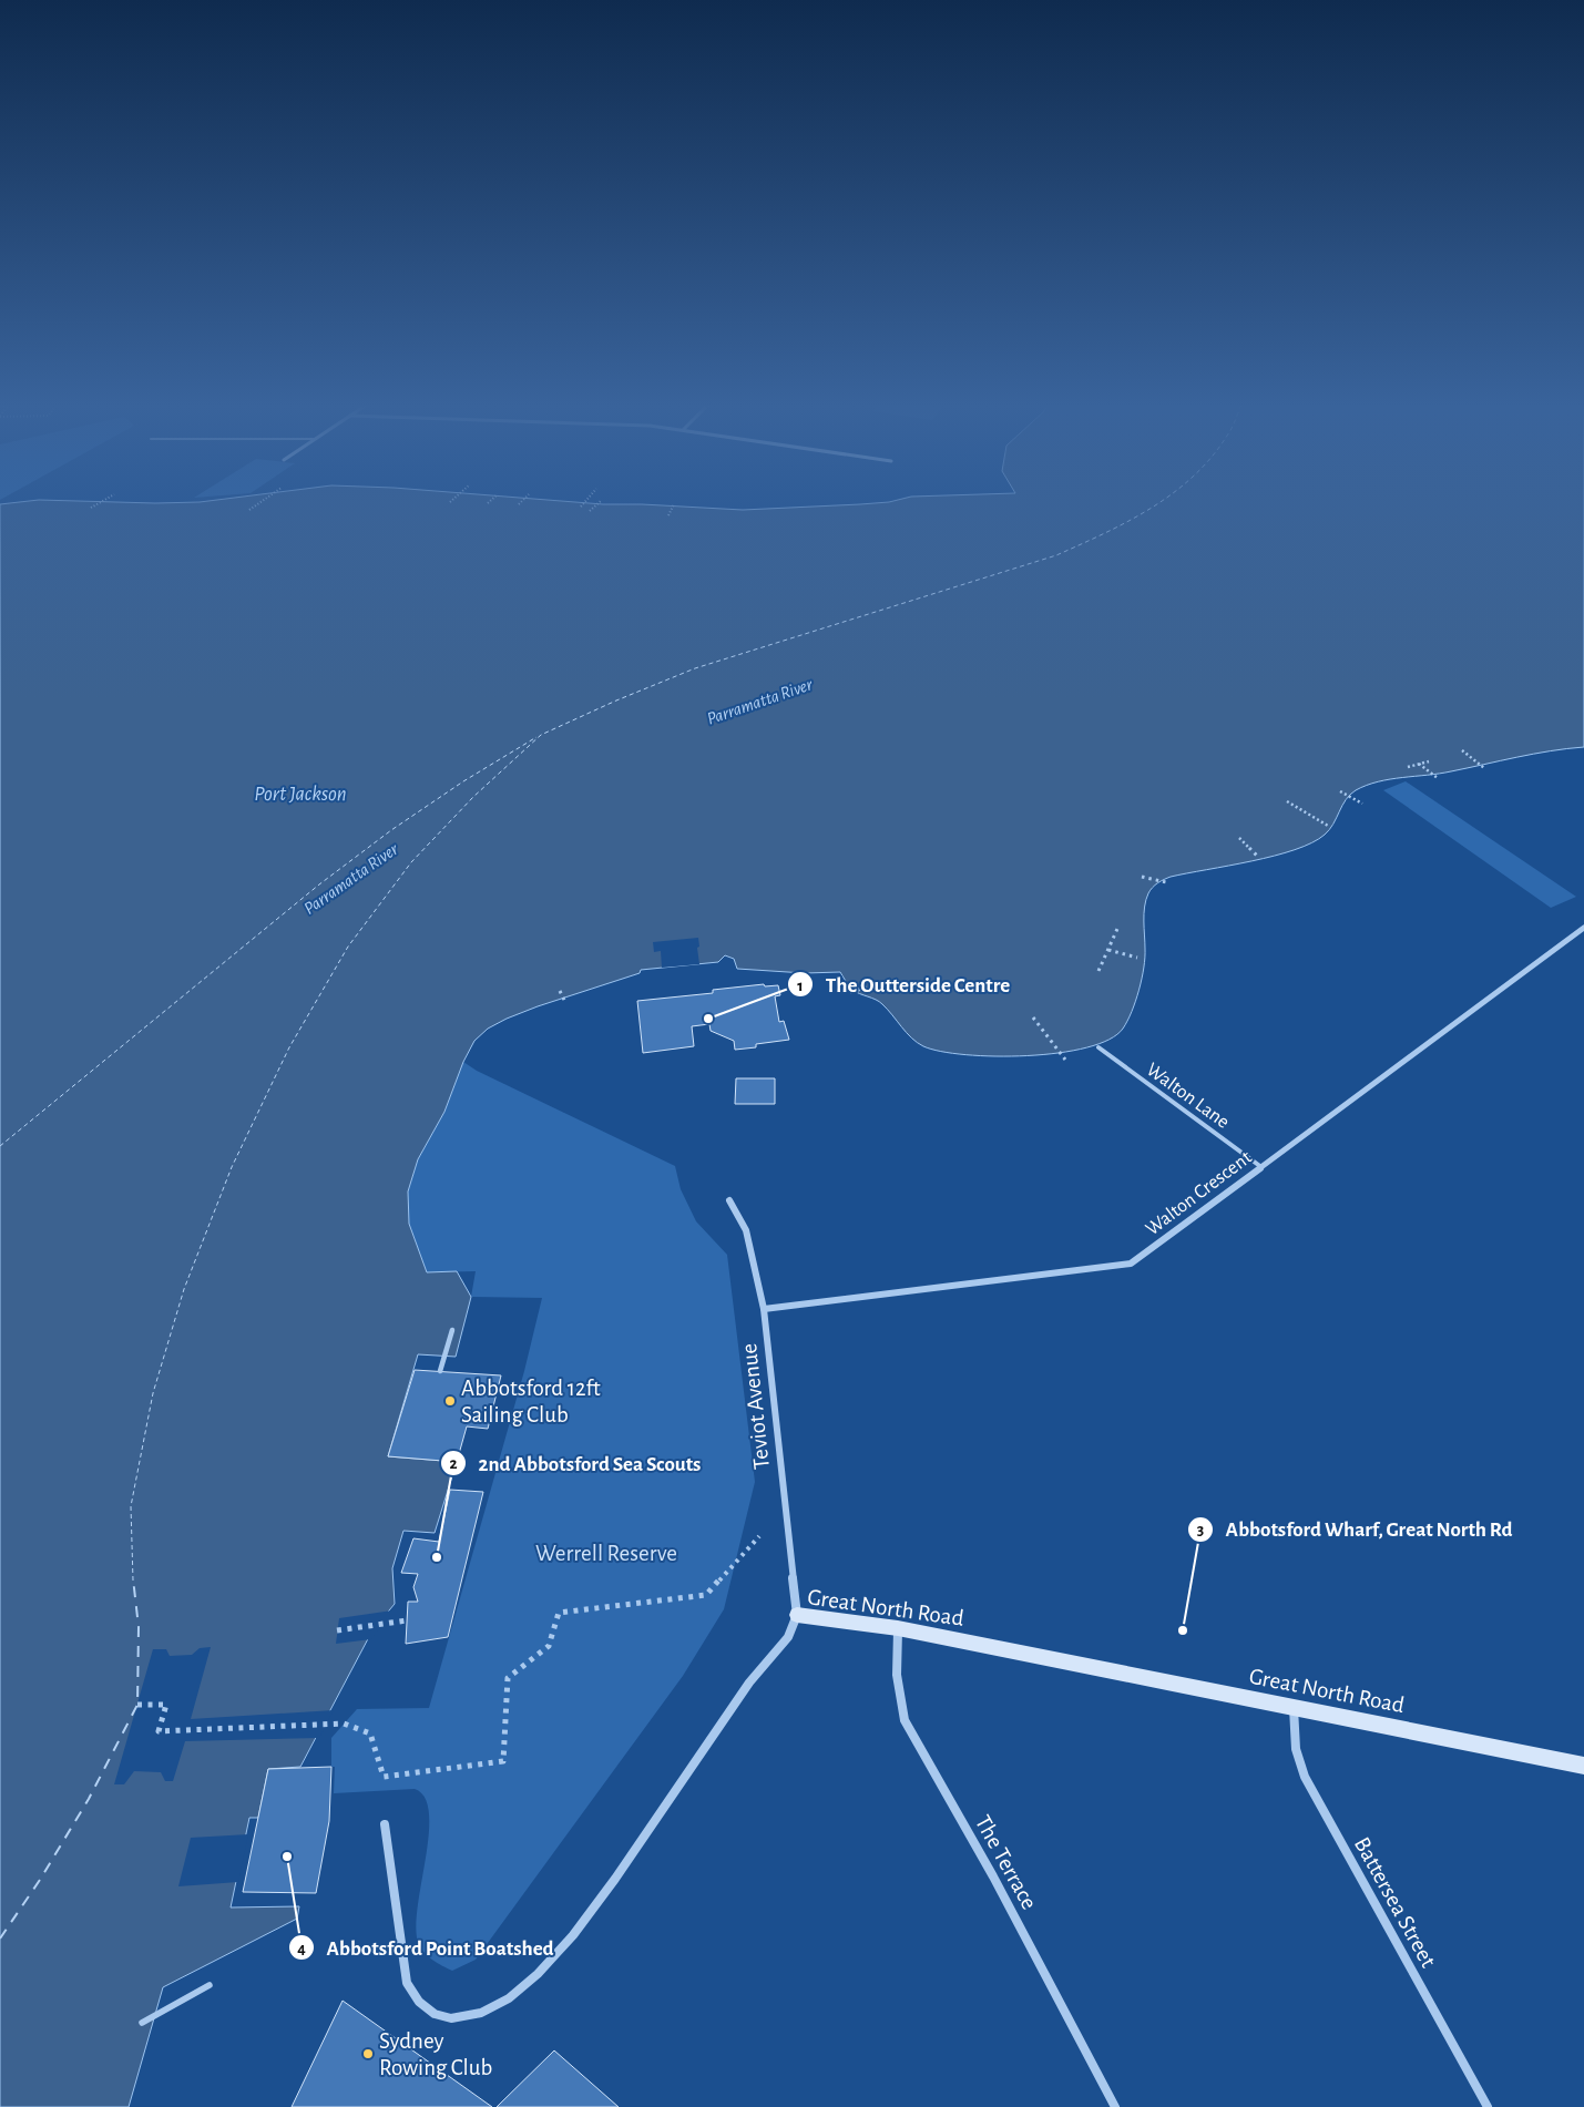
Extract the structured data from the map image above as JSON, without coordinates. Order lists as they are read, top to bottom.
{
  "streets": {
    "street": [
      "Walton Crescent",
      "Teviot Avenue",
      "Great North Road",
      "The Terrace",
      "Battersea Street"
    ],
    "lane": ["Walton Lane"]
  },
  "crossings": [
    ["Walton Lane", "Walton Crescent"],
    ["Walton Crescent", "Teviot Avenue"],
    ["Teviot Avenue", "Great North Road"],
    ["Great North Road", "The Terrace"],
    ["Great North Road", "Battersea Street"]
  ],
  "water": ["Parramatta River", "Port Jackson"],
  "parks": ["Werrell Reserve"],
  "places": [
    "The Outterside Centre",
    "Abbotsford 12ft Sailing Club",
    "2nd Abbotsford Sea Scouts",
    "Abbotsford Wharf, Great North Rd",
    "Abbotsford Point Boatshed",
    "Sydney Rowing Club"
  ]
}
